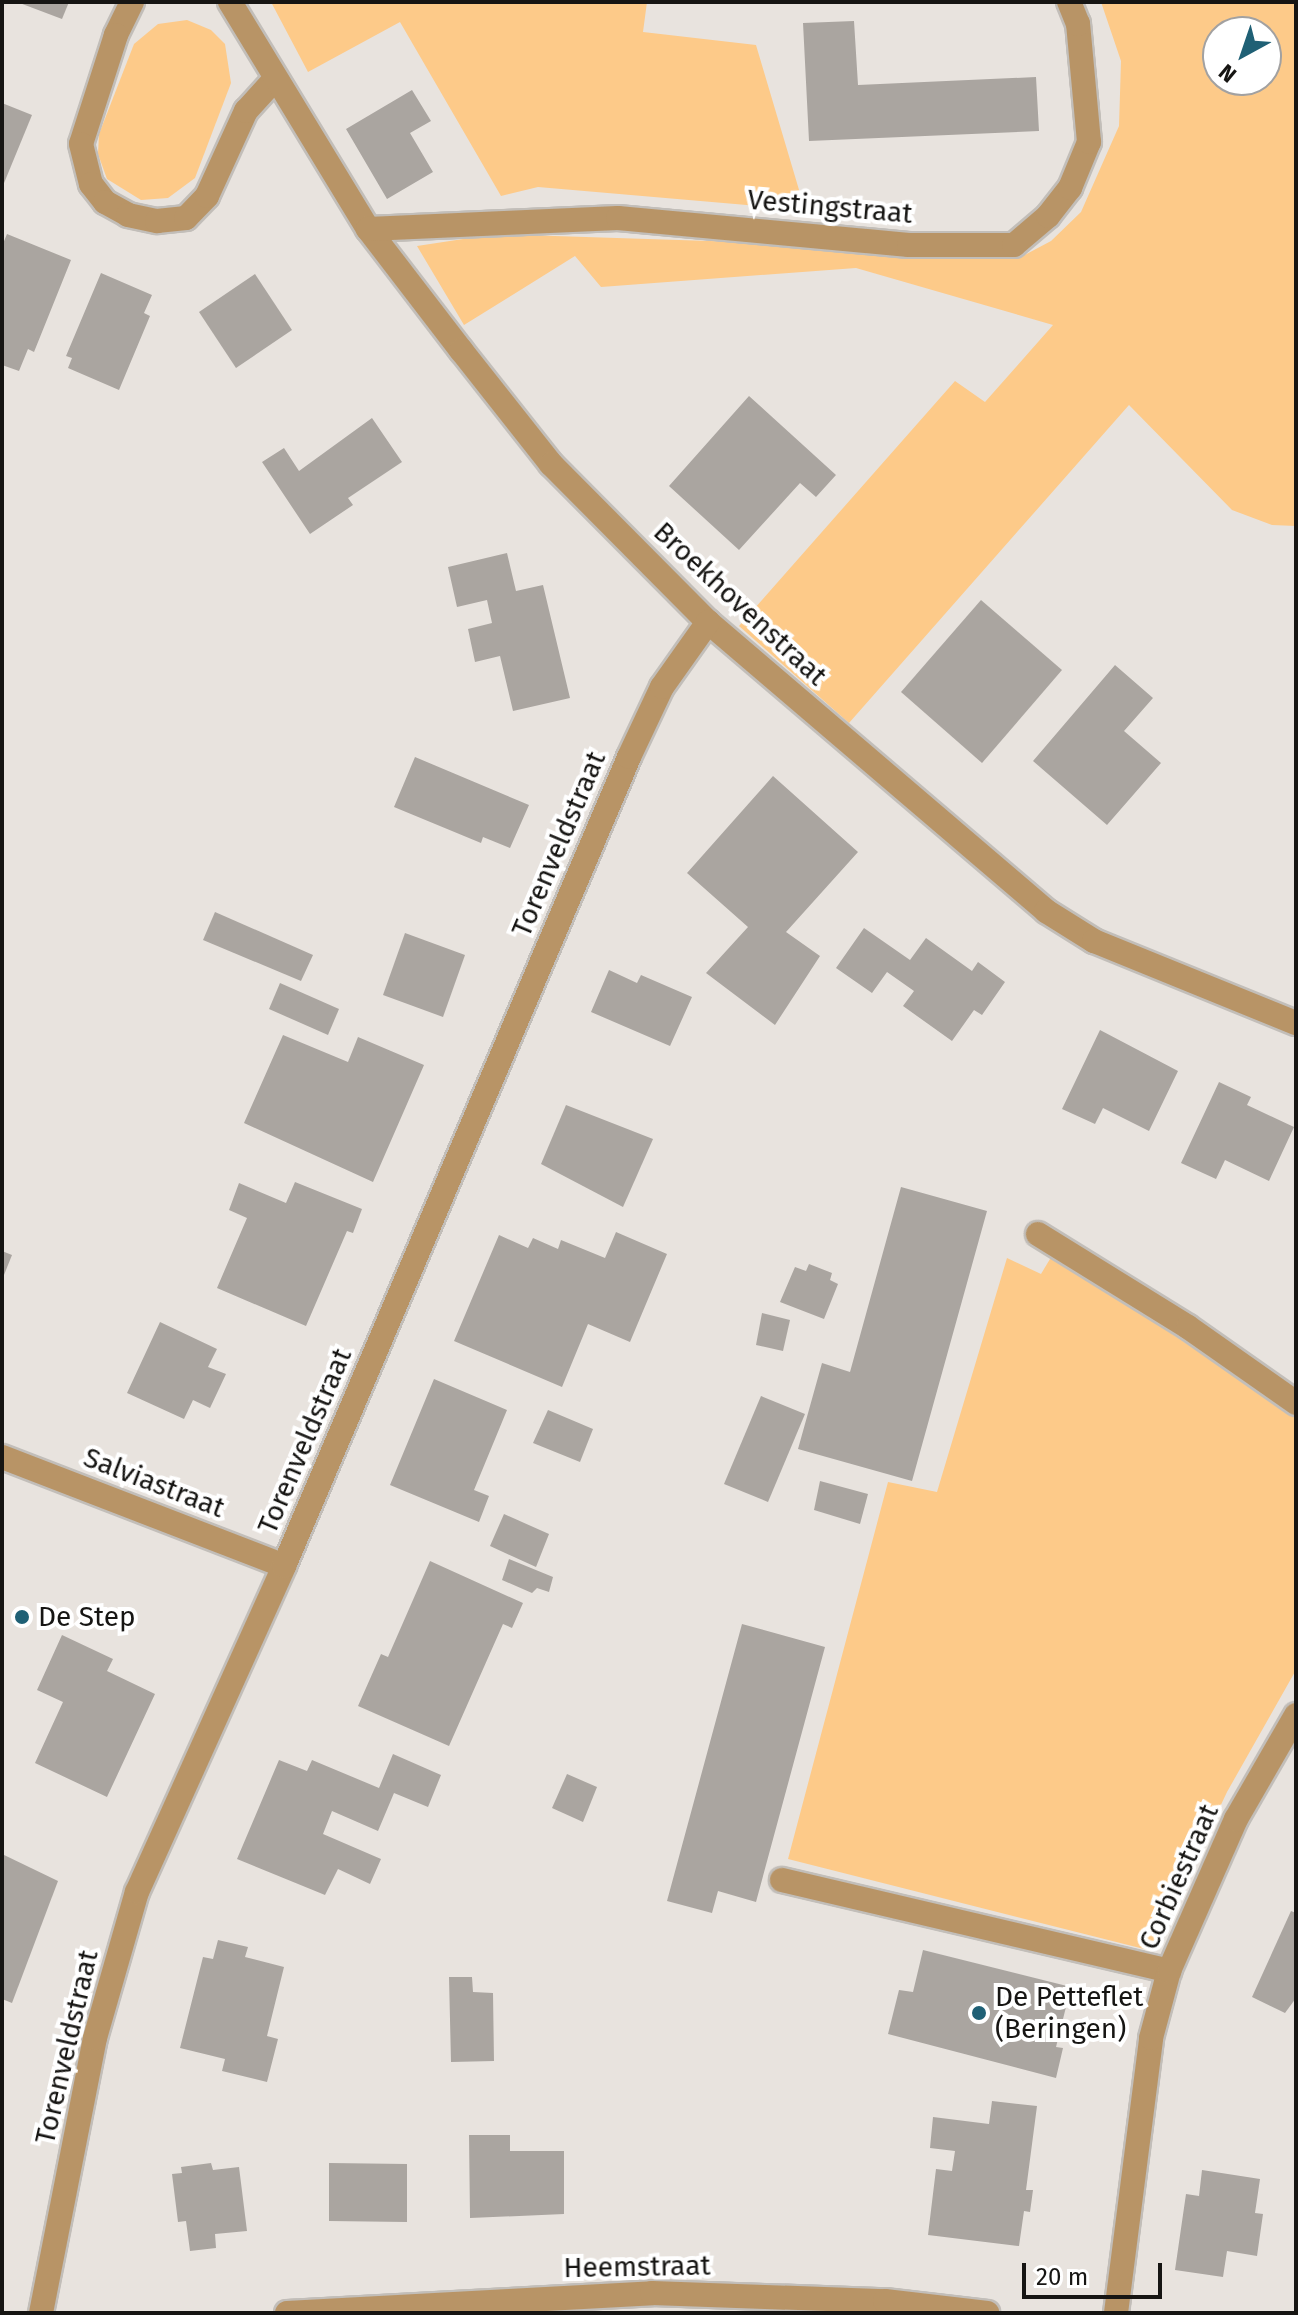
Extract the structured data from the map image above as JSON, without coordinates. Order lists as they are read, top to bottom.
{
  "streets": {
    "street": [
      "Vestingstraat",
      "Broekhovenstraat",
      "Torenveldstraat",
      "Salviastraat",
      "Corbiestraat",
      "Heemstraat"
    ]
  },
  "crossings": [
    ["Vestingstraat", "Broekhovenstraat"],
    ["Broekhovenstraat", "Torenveldstraat"],
    ["Torenveldstraat", "Salviastraat"]
  ],
  "places": ["De Step", "De Petteflet (Beringen)"],
  "scale_bar": "20 m",
  "north": "bottom left"
}
